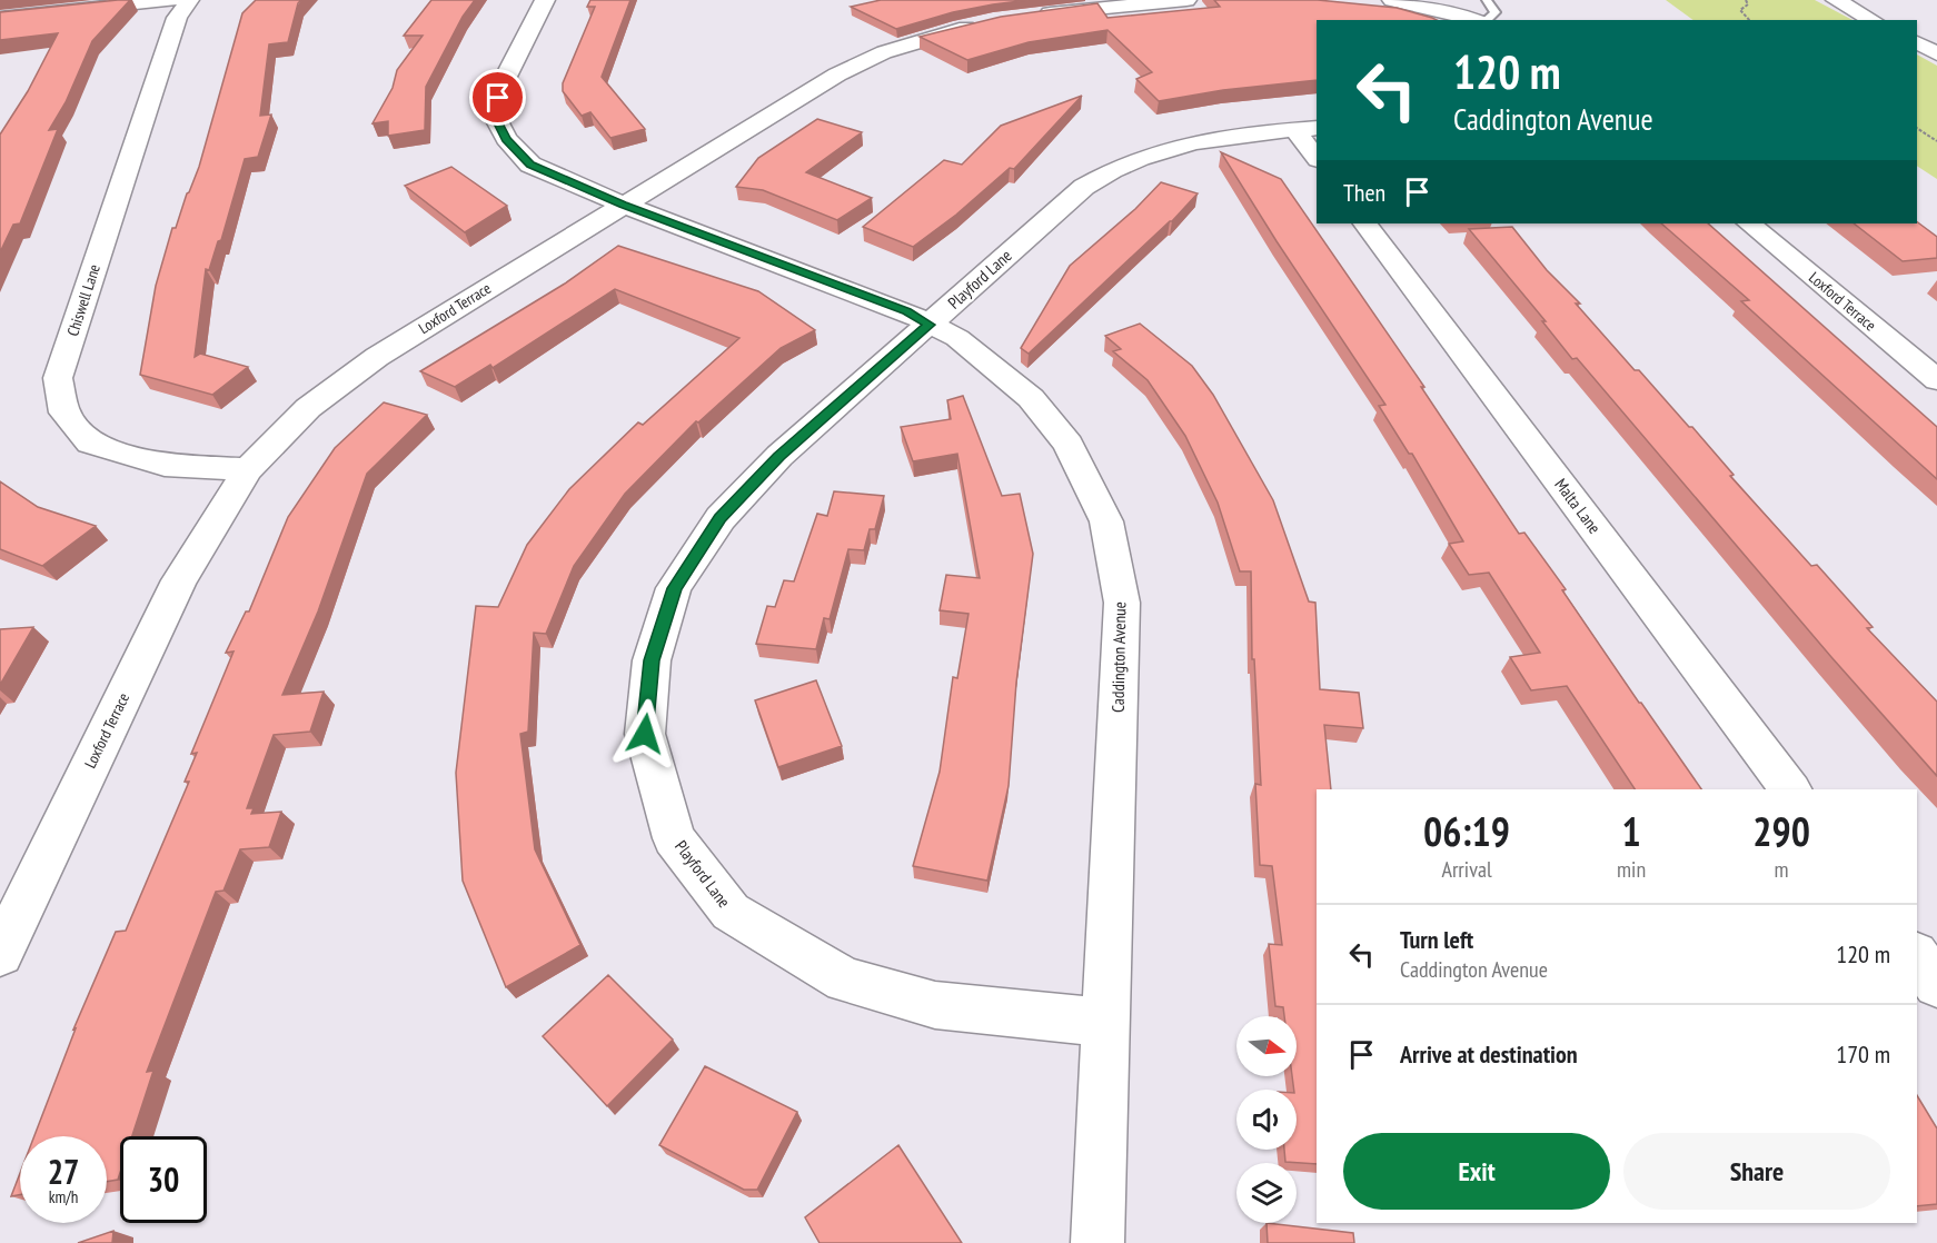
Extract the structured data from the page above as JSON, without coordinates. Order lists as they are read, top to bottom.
{
  "streets": {
    "street": [
      "Playford Lane",
      "Chiswell Lane",
      "Loxford Terrace",
      "Malta Lane",
      "Caddington Avenue"
    ]
  },
  "crossings": [
    ["Playford Lane", "Caddington Avenue"],
    ["Chiswell Lane", "Loxford Terrace"],
    ["Loxford Terrace", "Caddington Avenue"]
  ],
  "north": "right",
  "page": {
    "turn": ["120 m", "Caddington Avenue"],
    "then": "Then",
    "eta": [
      "06:19",
      "Arrival",
      "1",
      "min",
      "290",
      "m"
    ],
    "list": [
      {
        "name": "Turn left",
        "note": "Caddington Avenue",
        "value": "120 m"
      },
      {
        "name": "Arrive at destination",
        "value": "170 m"
      }
    ],
    "buttons": ["Exit", "Share"],
    "speed": "27 km/h",
    "limit": "30"
  }
}
